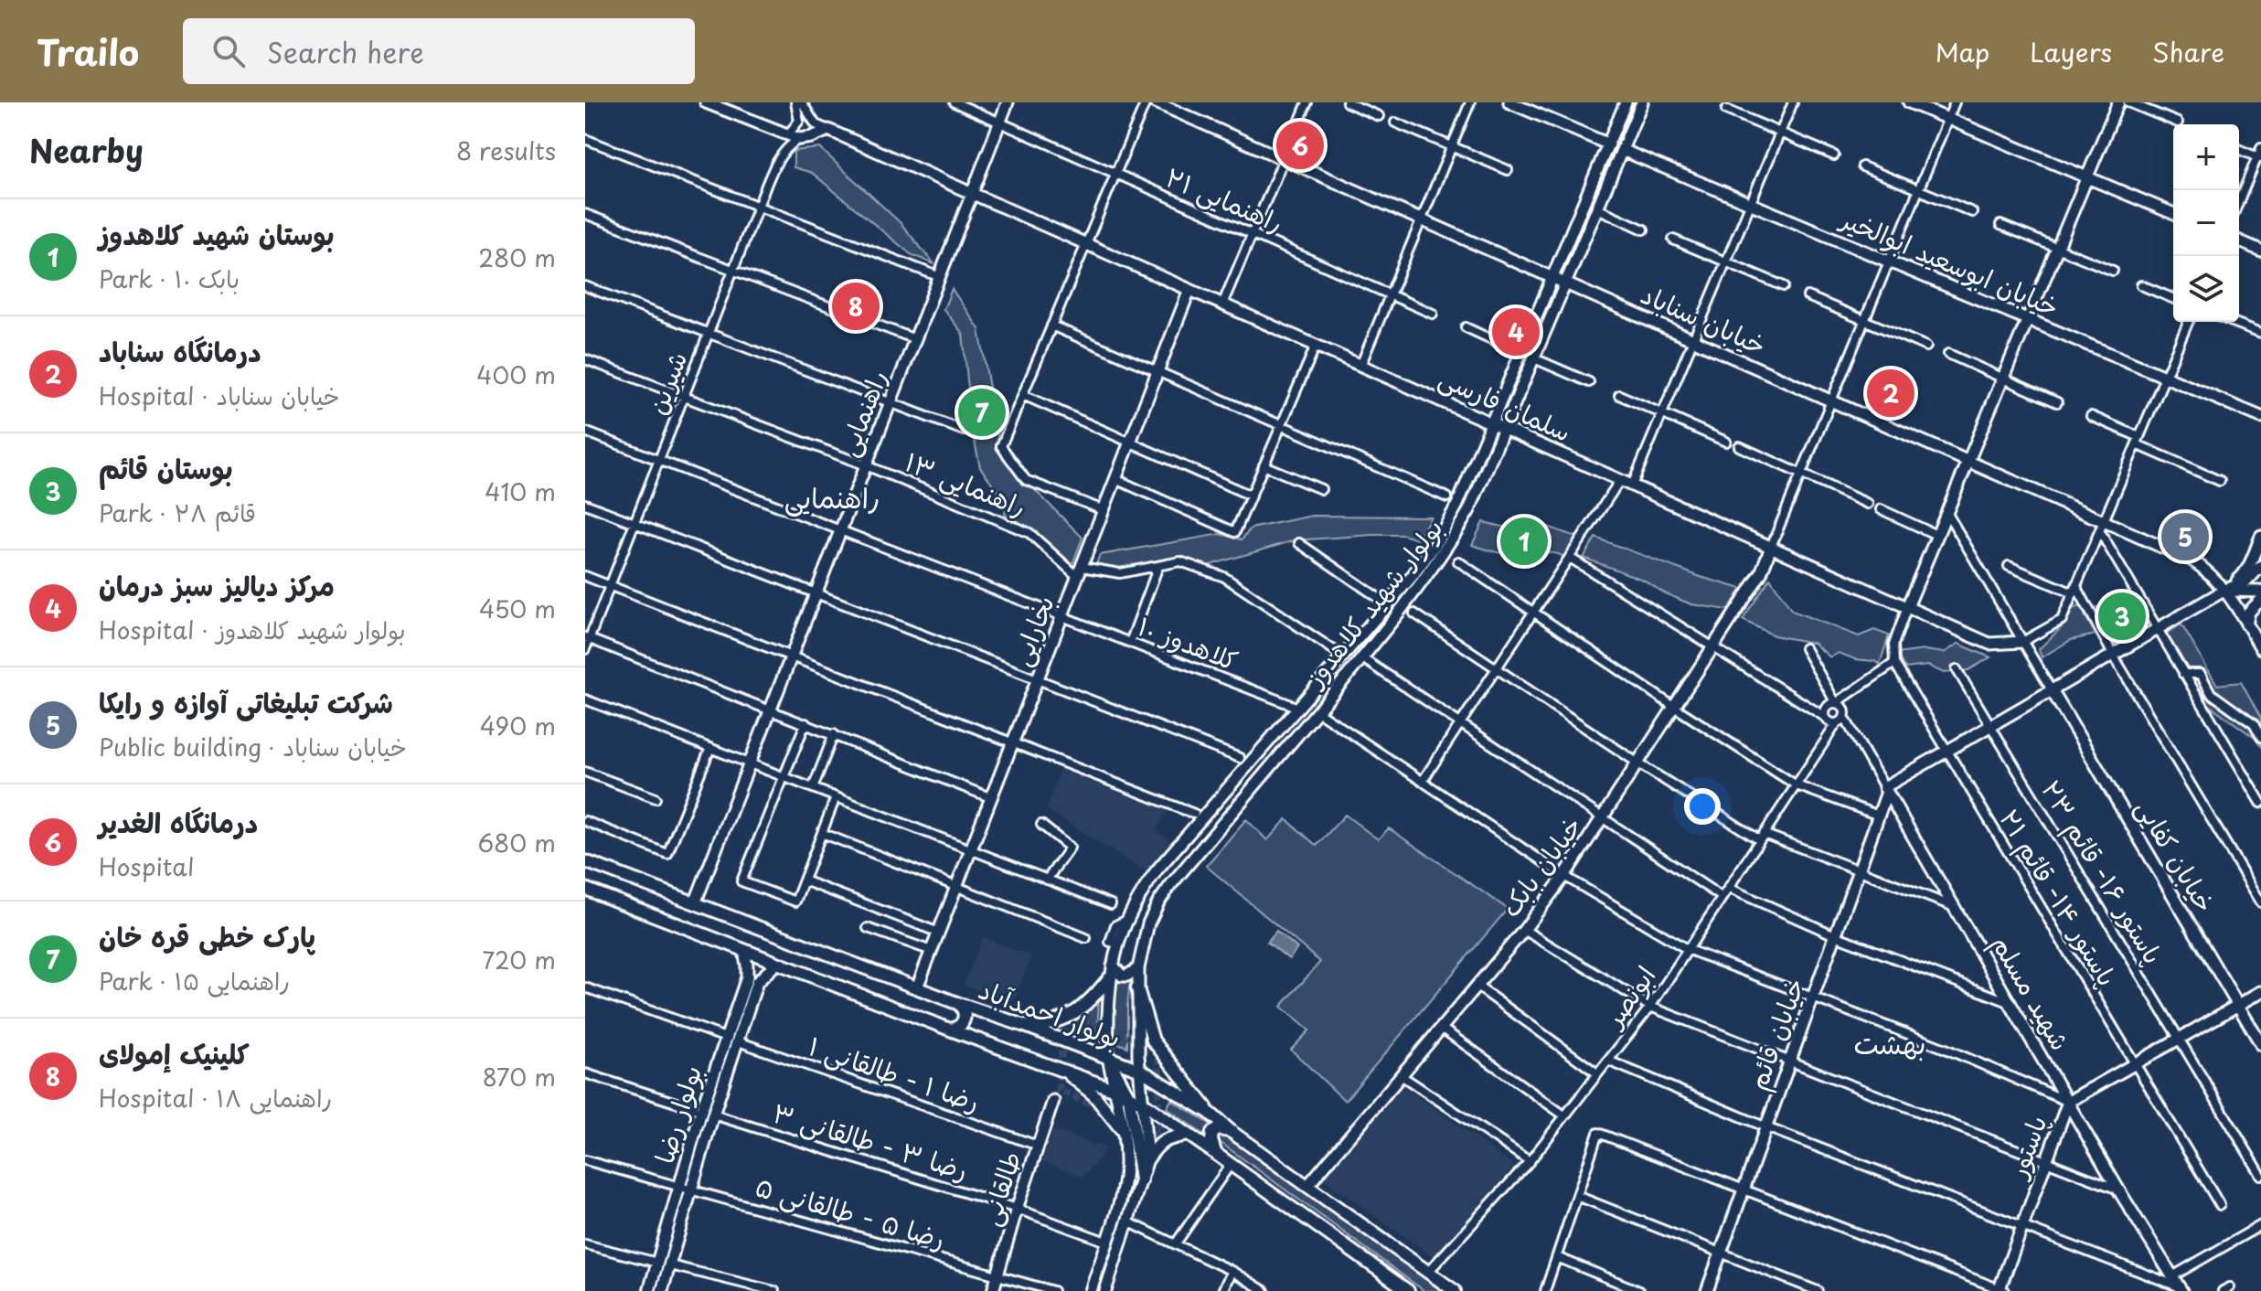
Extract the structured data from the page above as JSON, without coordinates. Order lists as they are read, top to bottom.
{
  "streets": {
    "main road": ["بولوار احمدآباد"],
    "street": [
      "راهنمایی ۲۱",
      "خیابان ابوسعید ابوالخیر",
      "خیابان سناباد",
      "شیرین",
      "سلمان فارسی",
      "راهنمایی",
      "راهنمایی ۱۳",
      "بولوار شهید کلاهدوز",
      "بخارایی",
      "کلاهدوز ۱۰",
      "خیابان کفایی",
      "خیابان بابک",
      "پاستور ۱۶- قائم ۲۳",
      "پاستور ۱۴- قائم ۲۱",
      "شهید مسلم",
      "ابونصر",
      "خیابان قائم",
      "رضا ۱ - طالقانی ۱",
      "بولوار رضا",
      "رضا ۳ - طالقانی ۳",
      "پاستور",
      "طالقانی",
      "رضا ۵ - طالقانی ۵"
    ]
  },
  "crossings": [
    ["راهنمایی ۲۱", "راهنمایی"],
    ["خیابان ابوسعید ابوالخیر", "بولوار شهید کلاهدوز"],
    ["خیابان سناباد", "بولوار شهید کلاهدوز"],
    ["شیرین", "راهنمایی ۱۳"],
    ["شیرین", "کلاهدوز ۱۰"],
    ["سلمان فارسی", "راهنمایی"],
    ["سلمان فارسی", "بولوار شهید کلاهدوز"],
    ["سلمان فارسی", "بخارایی"],
    ["سلمان فارسی", "خیابان بابک"],
    ["راهنمایی", "راهنمایی ۱۳"],
    ["راهنمایی", "کلاهدوز ۱۰"],
    ["راهنمایی", "بولوار احمدآباد"],
    ["راهنمایی ۱۳", "بخارایی"],
    ["بولوار شهید کلاهدوز", "کلاهدوز ۱۰"],
    ["بولوار شهید کلاهدوز", "بولوار احمدآباد"],
    ["بولوار شهید کلاهدوز", "رضا ۳ - طالقانی ۳"],
    ["بخارایی", "کلاهدوز ۱۰"],
    ["بخارایی", "بولوار احمدآباد"],
    ["خیابان کفایی", "پاستور"],
    ["خیابان بابک", "بولوار احمدآباد"],
    ["پاستور ۱۶- قائم ۲۳", "پاستور"],
    ["پاستور ۱۴- قائم ۲۱", "پاستور"],
    ["شهید مسلم", "ابونصر"],
    ["شهید مسلم", "خیابان قائم"],
    ["شهید مسلم", "پاستور"],
    ["ابونصر", "بولوار احمدآباد"],
    ["بولوار احمدآباد", "بولوار رضا"],
    ["رضا ۱ - طالقانی ۱", "بولوار رضا"],
    ["رضا ۱ - طالقانی ۱", "طالقانی"],
    ["بولوار رضا", "رضا ۳ - طالقانی ۳"],
    ["بولوار رضا", "رضا ۵ - طالقانی ۵"],
    ["رضا ۳ - طالقانی ۳", "طالقانی"],
    ["طالقانی", "رضا ۵ - طالقانی ۵"]
  ],
  "districts": ["راهنمایی", "بهشت"],
  "page": {
    "header": "Trailo",
    "search": "Search here",
    "nav": ["Map", "Layers", "Share"],
    "heading": ["Nearby", "8 results"],
    "pins": [
      "6",
      "8",
      "4",
      "2",
      "7",
      "5",
      "1",
      "3"
    ],
    "map_buttons": ["+", "−"],
    "list": [
      {
        "mark": "1",
        "name": "بوستان شهید کلاهدوز",
        "note": "Park · بابک ۱۰",
        "value": "280 m"
      },
      {
        "mark": "2",
        "name": "درمانگاه سناباد",
        "note": "Hospital · خیابان سناباد",
        "value": "400 m"
      },
      {
        "mark": "3",
        "name": "بوستان قائم",
        "note": "Park · قائم ۲۸",
        "value": "410 m"
      },
      {
        "mark": "4",
        "name": "مرکز دیالیز سبز درمان",
        "note": "Hospital · بولوار شهید کلاهدوز",
        "value": "450 m"
      },
      {
        "mark": "5",
        "name": "شرکت تبلیغاتی آوازه و رایکا",
        "note": "Public building · خیابان سناباد",
        "value": "490 m"
      },
      {
        "mark": "6",
        "name": "درمانگاه الغدیر",
        "note": "Hospital",
        "value": "680 m"
      },
      {
        "mark": "7",
        "name": "پارک خطی قره خان",
        "note": "Park · راهنمایی ۱۵",
        "value": "720 m"
      },
      {
        "mark": "8",
        "name": "کلینیک إمولای",
        "note": "Hospital · راهنمایی ۱۸",
        "value": "870 m"
      }
    ]
  }
}
